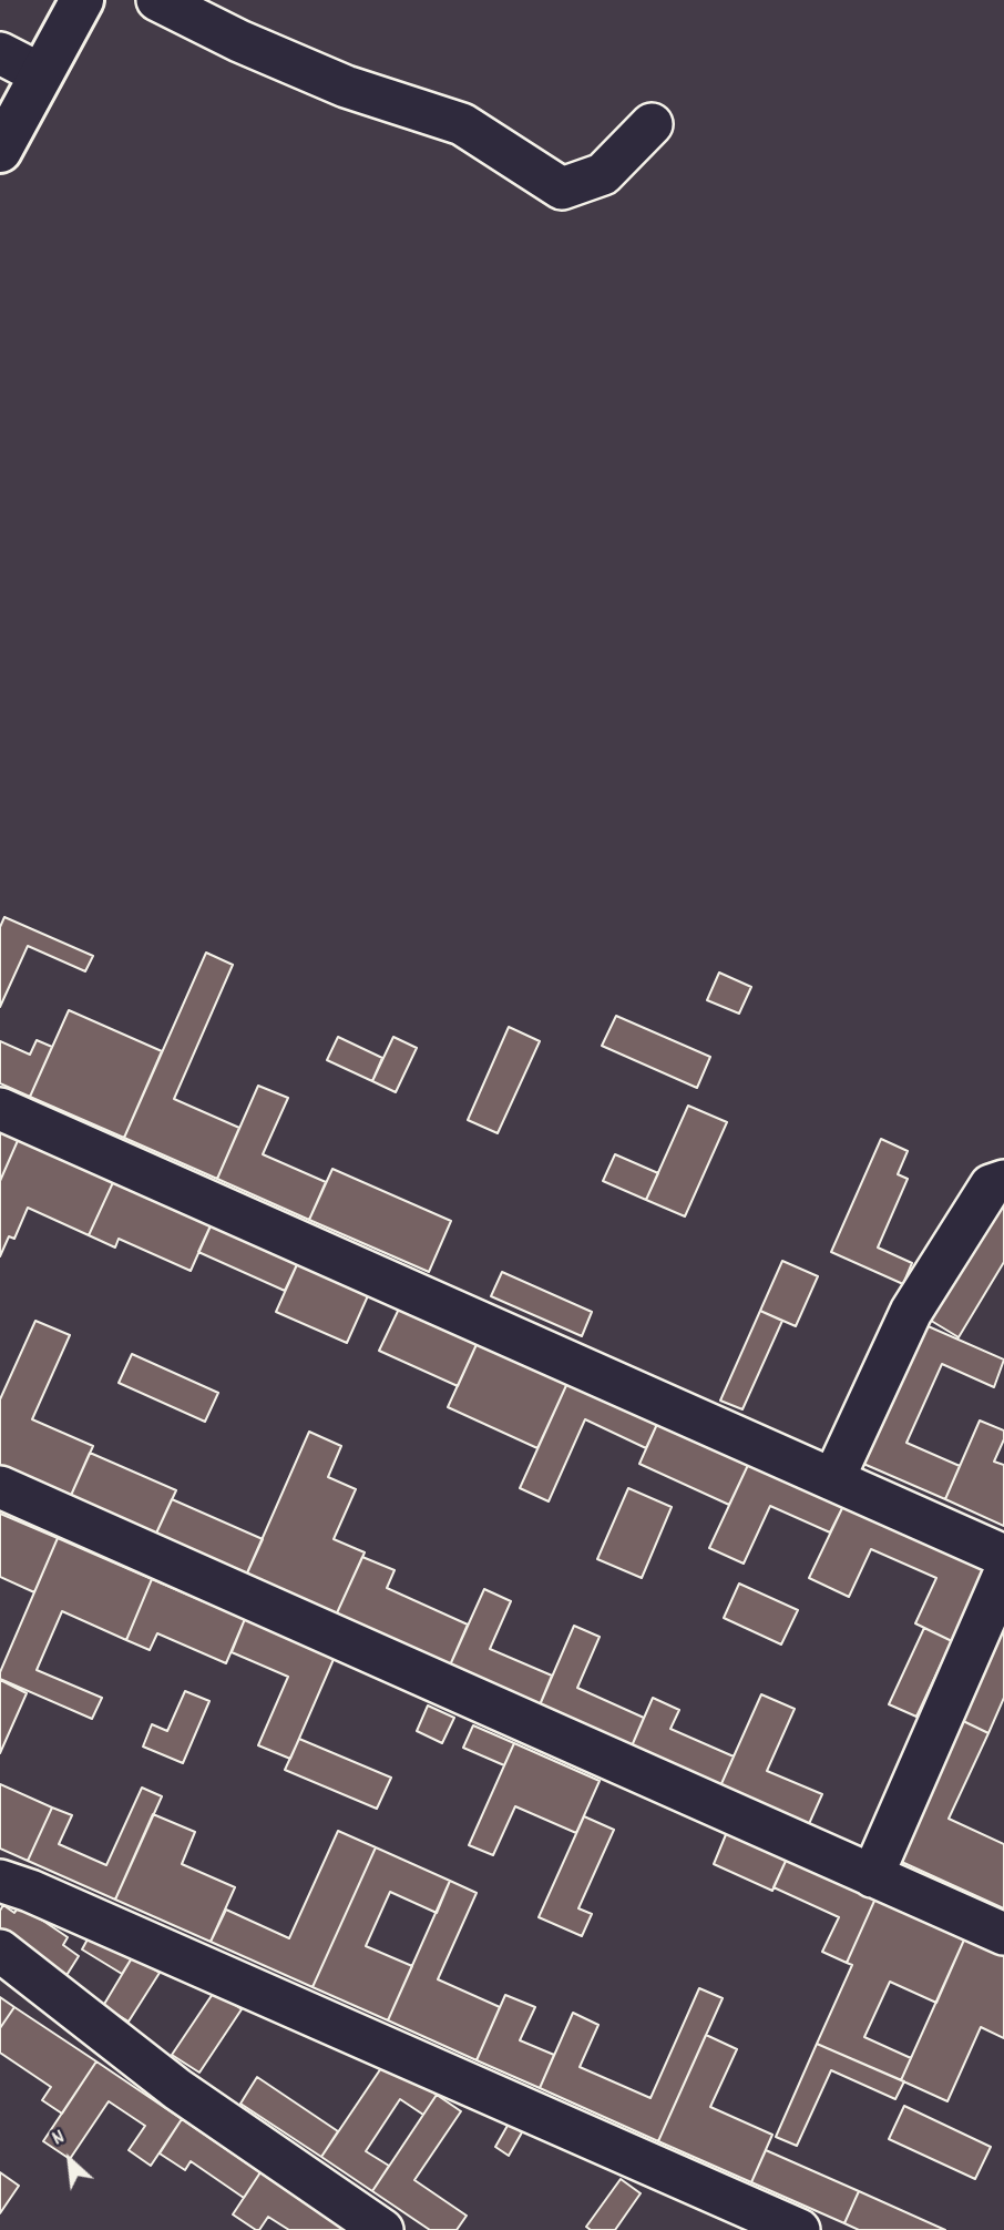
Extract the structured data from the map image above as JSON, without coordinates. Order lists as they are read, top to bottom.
{
  "north": "top left"
}
